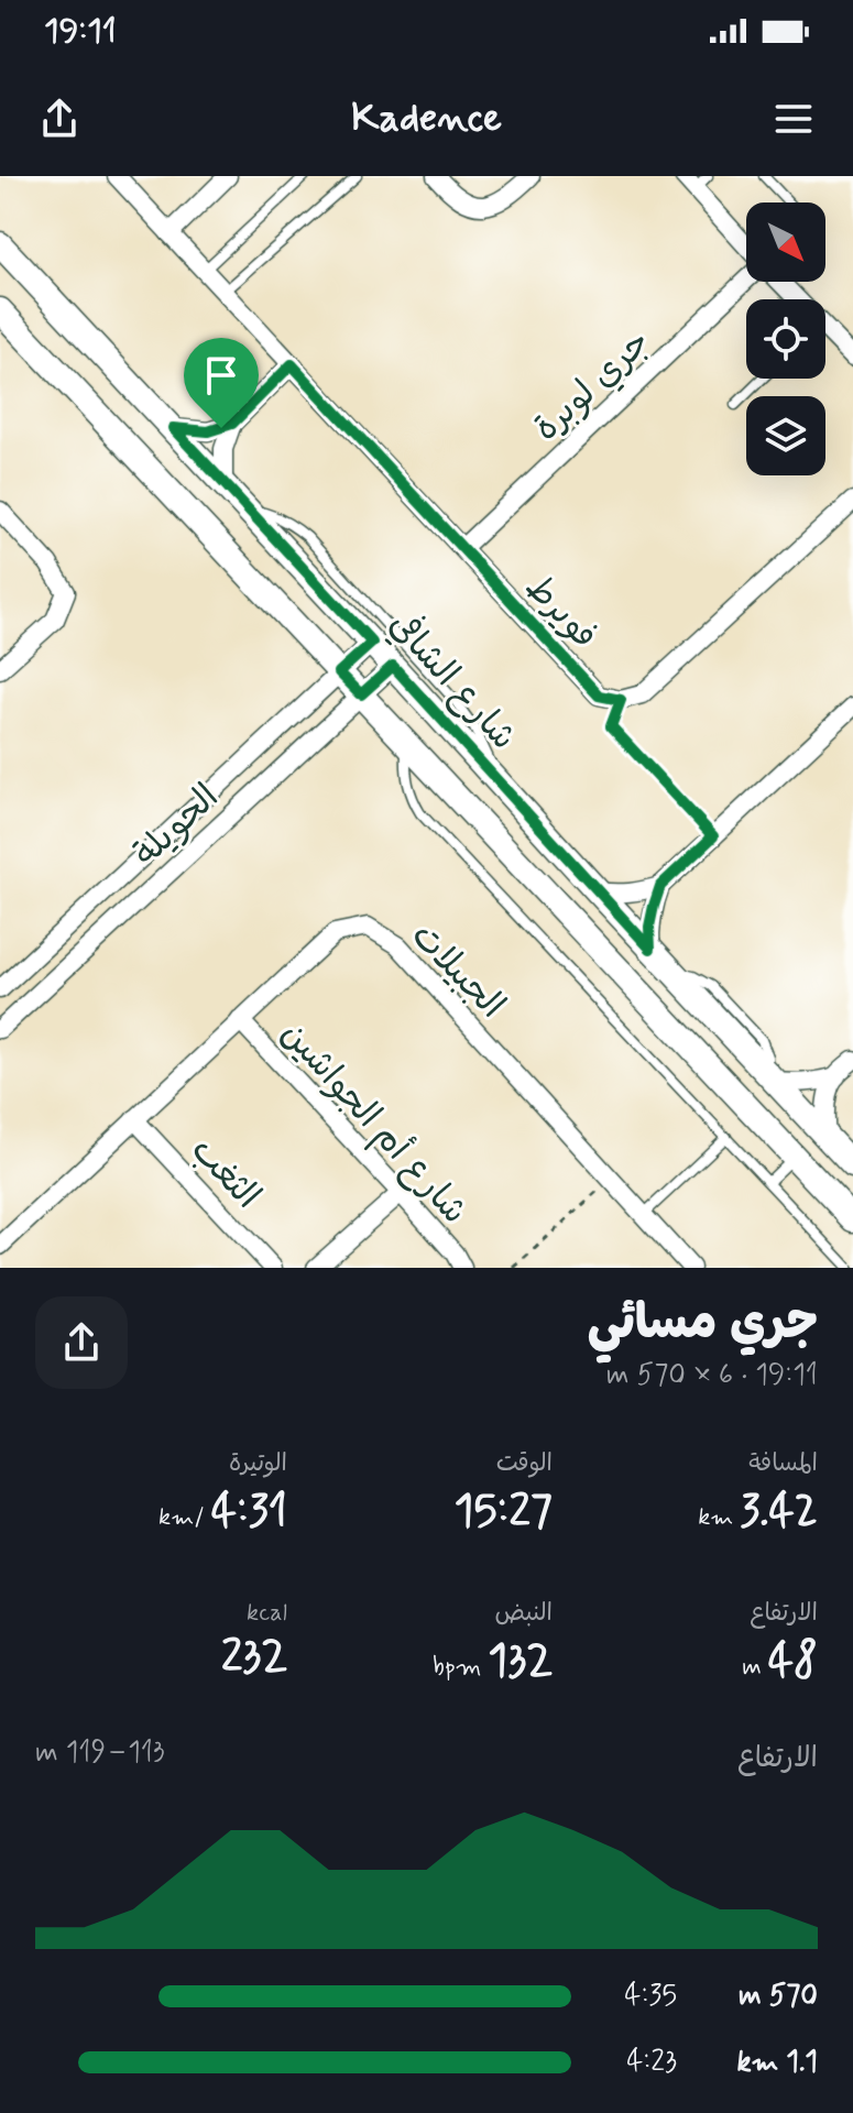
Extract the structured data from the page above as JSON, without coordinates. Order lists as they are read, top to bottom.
{
  "streets": {
    "main road": ["شارع الشافي"],
    "street": [
      "جري لوبرة",
      "فويرط",
      "الحويلة",
      "الجبيلات",
      "شارع أم الجواشين",
      "الثغب"
    ]
  },
  "crossings": [
    ["جري لوبرة", "فويرط"],
    ["شارع الشافي", "الحويلة"],
    ["الجبيلات", "شارع أم الجواشين"],
    ["الجبيلات", "الثغب"]
  ],
  "north": "bottom right",
  "page": {
    "status": "19:11",
    "header": "Kadence",
    "heading": ["جري مسائي", "19:11 · 6 × 570 m"],
    "stats": [
      ["المسافة", "3.42 km"],
      ["الوقت", "15:27"],
      ["الوتيرة", "4:31 /km"],
      ["الارتفاع", "48 m"],
      ["النبض", "132 bpm"],
      ["kcal", "232"]
    ],
    "chart": ["الارتفاع", "113–119 m"],
    "list": [
      {
        "name": "570 m",
        "note": "4:35"
      },
      {
        "name": "1.1 km",
        "note": "4:23"
      }
    ]
  }
}
